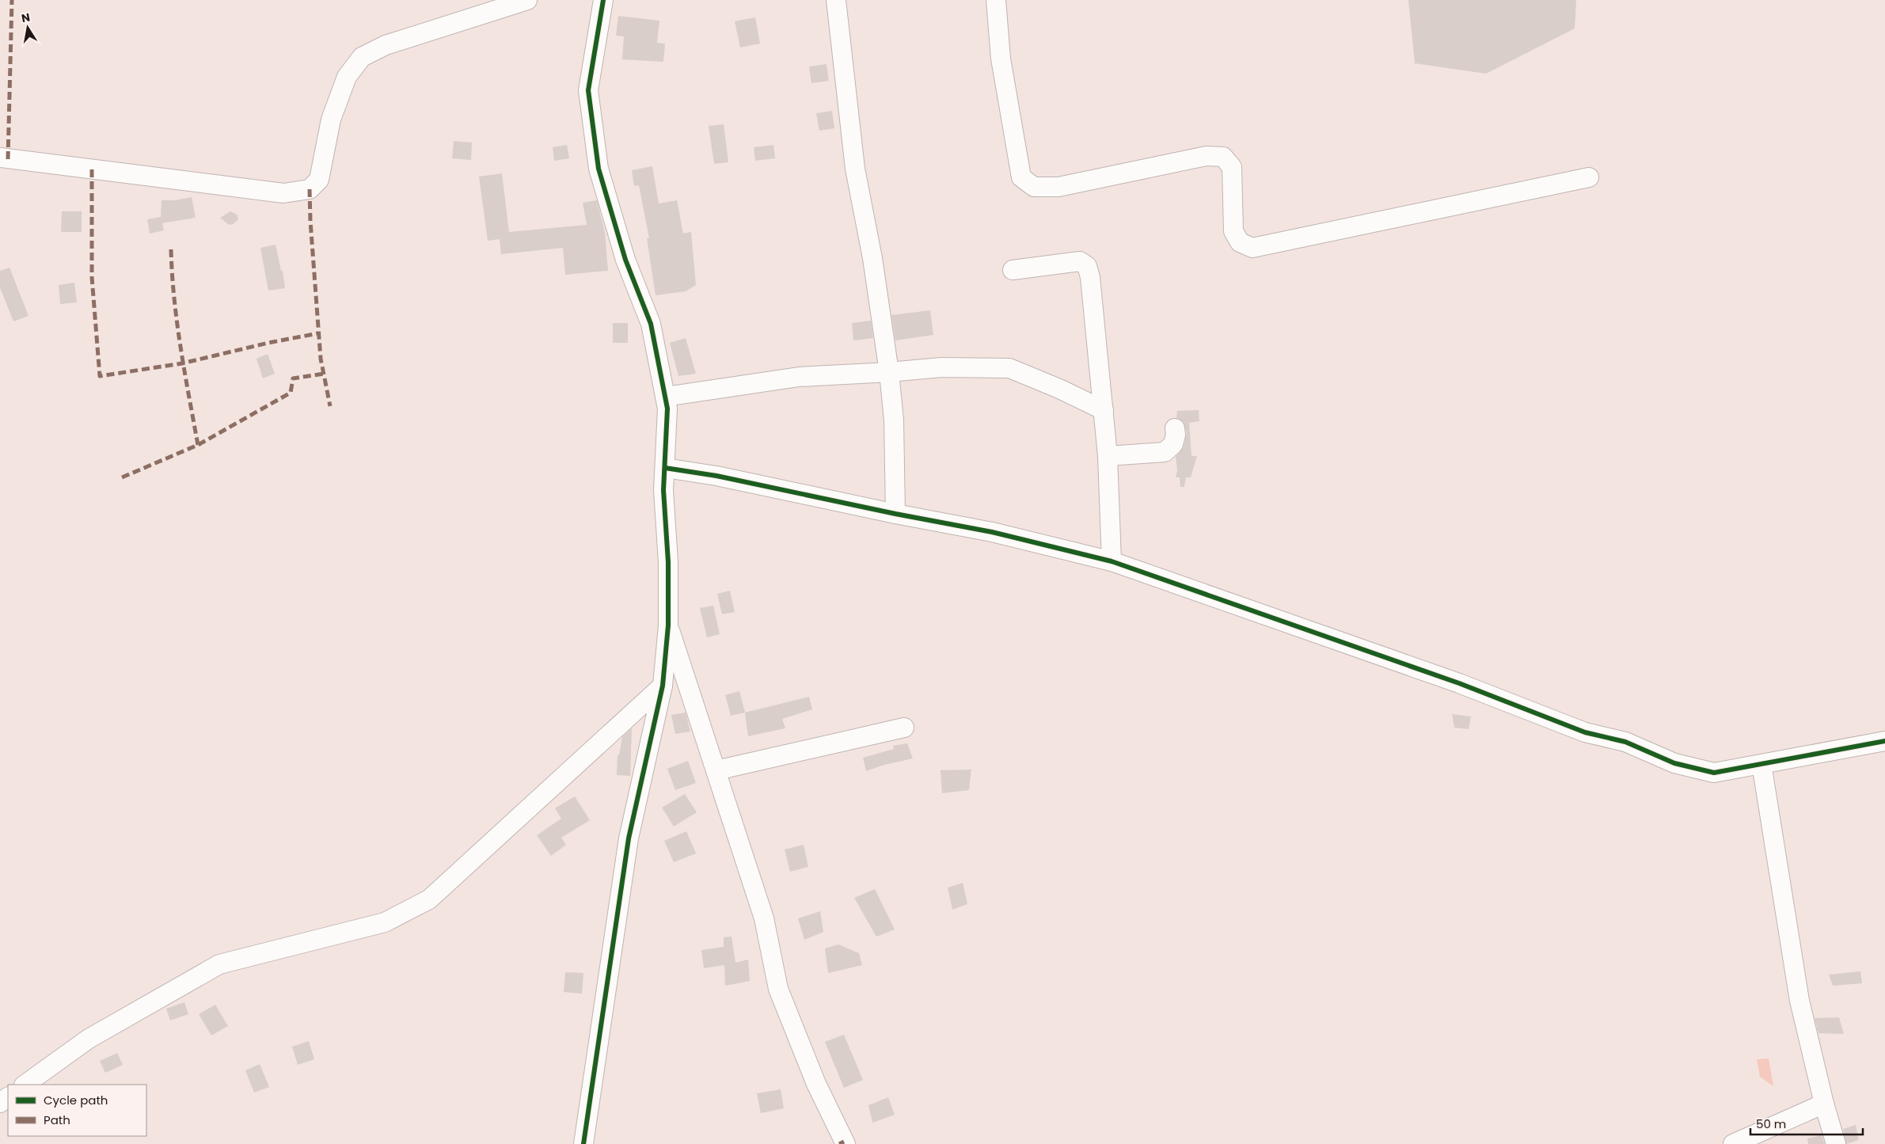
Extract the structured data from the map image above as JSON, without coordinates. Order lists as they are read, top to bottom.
{
  "legend": ["Cycle path", "Path"],
  "scale_bar": "50 m",
  "north": "top"
}
